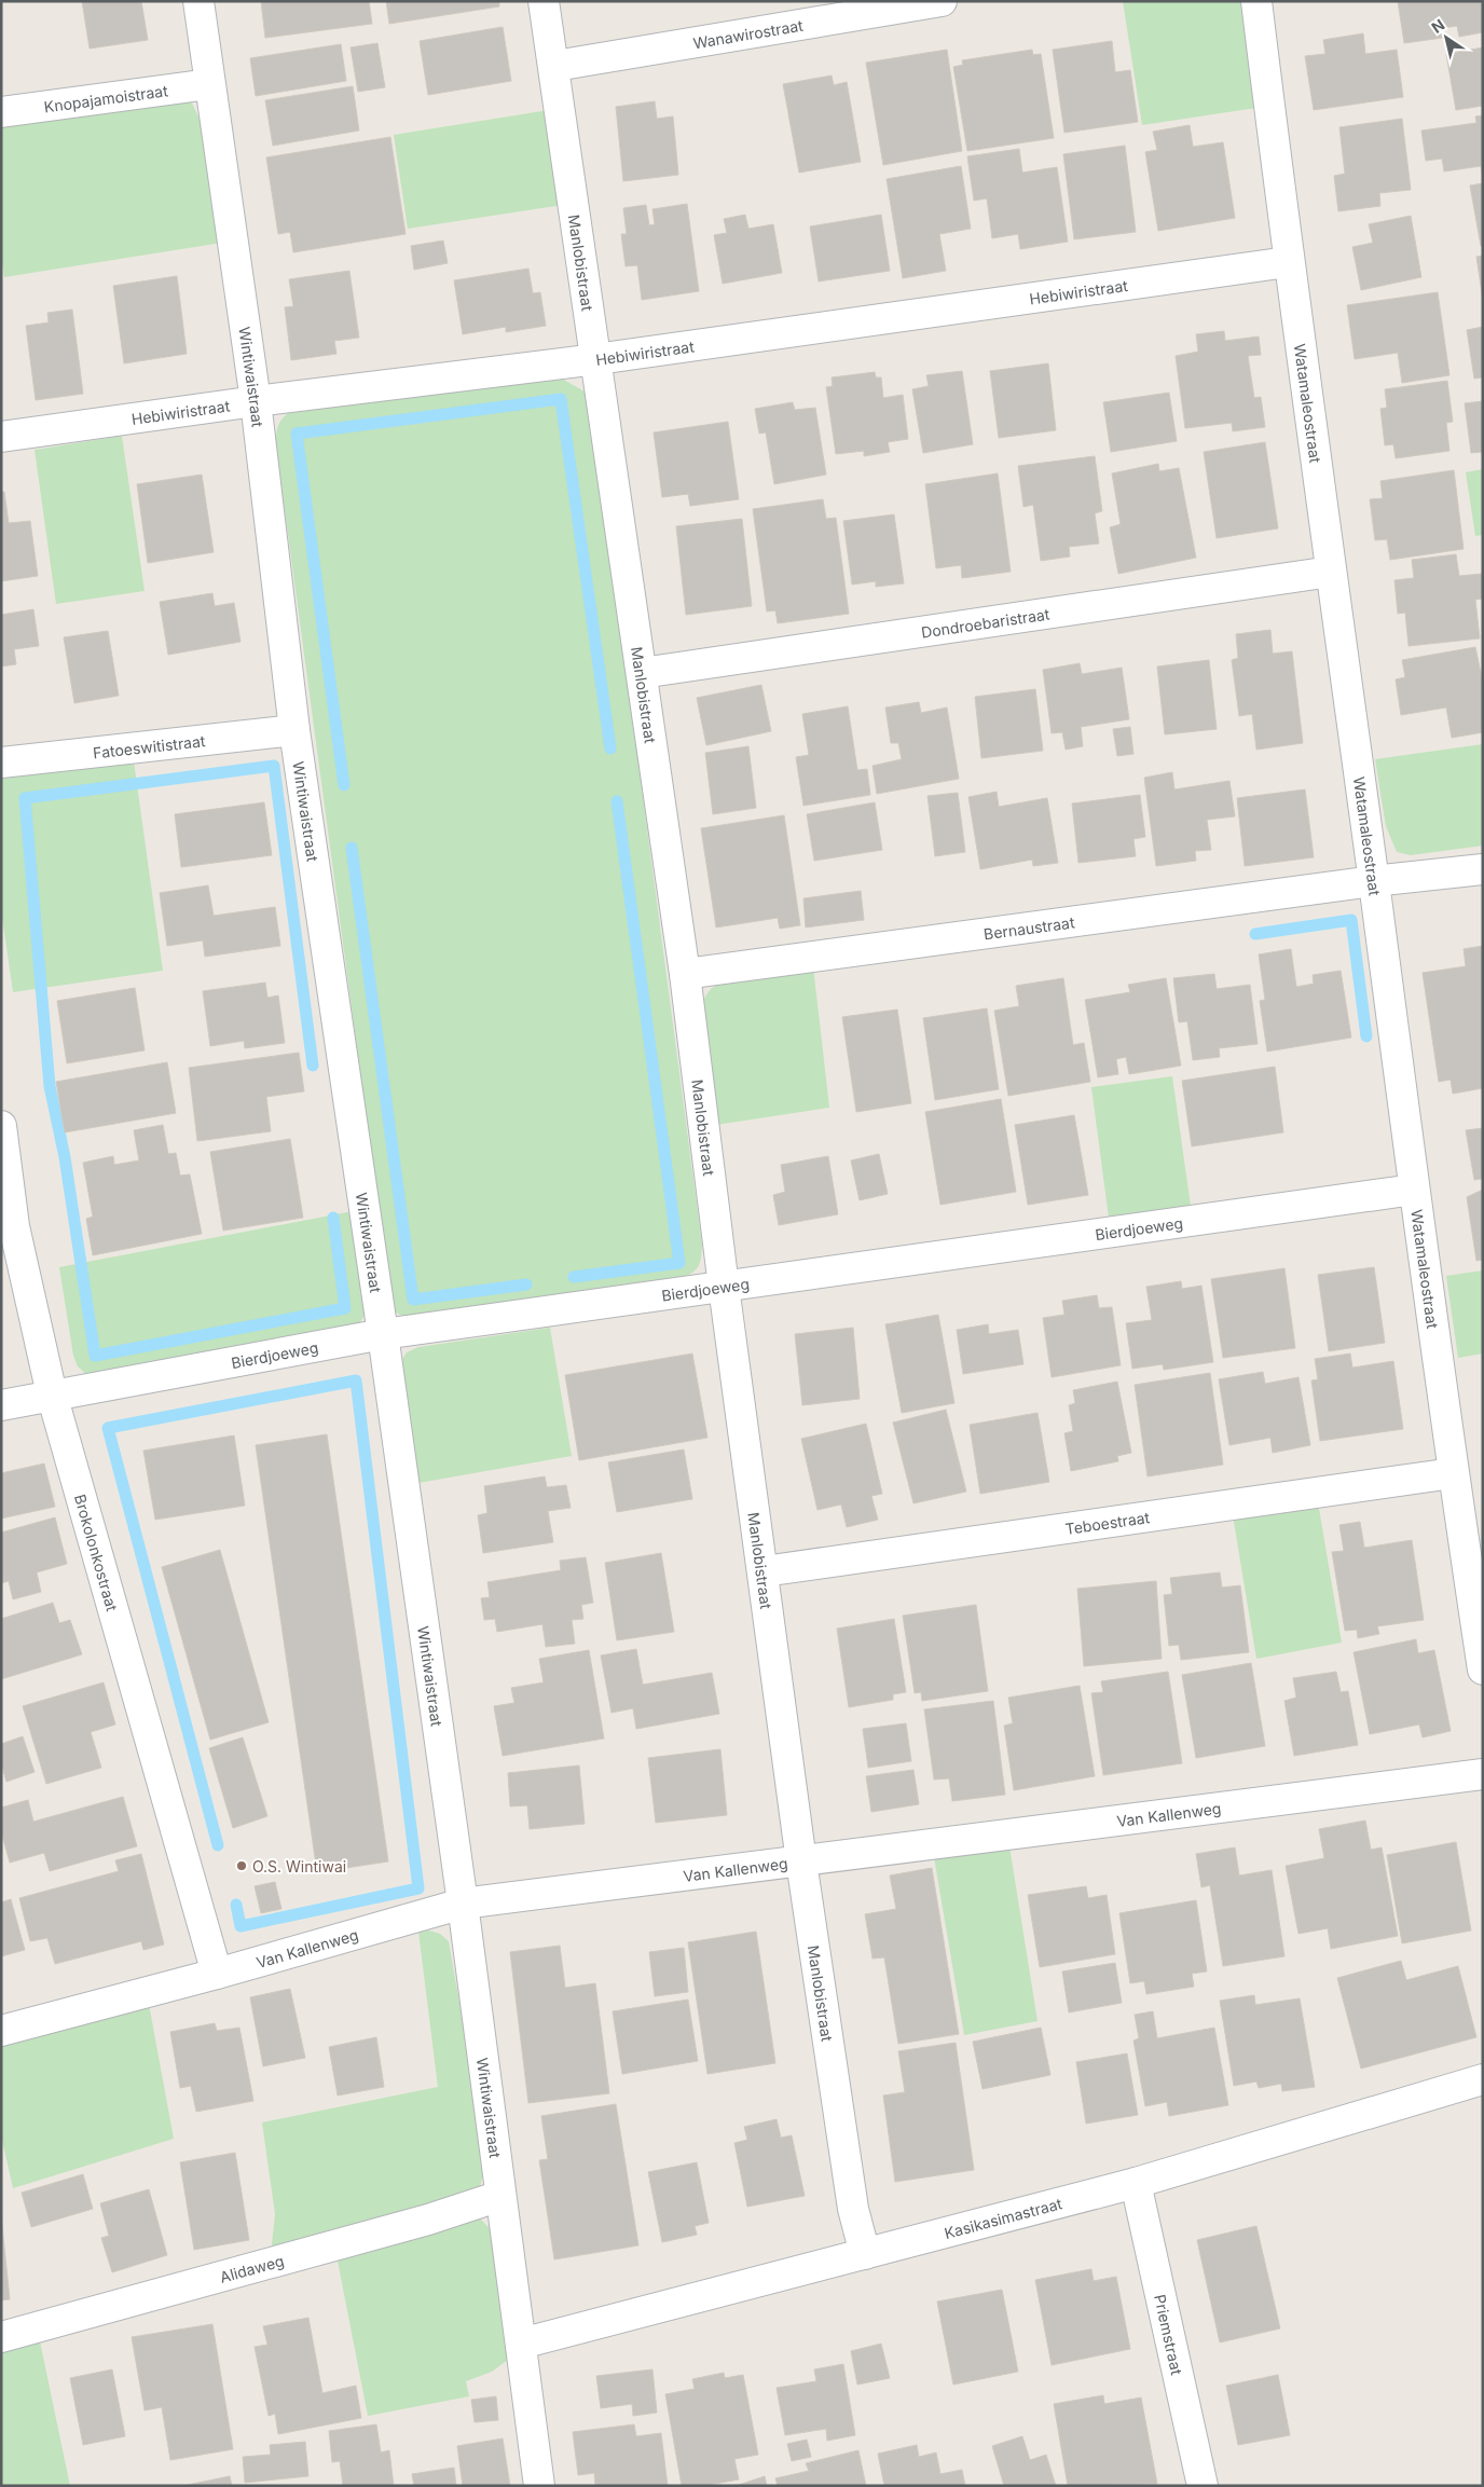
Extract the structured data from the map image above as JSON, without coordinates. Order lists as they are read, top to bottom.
{
  "streets": {
    "street": [
      "Wanawirostraat",
      "Knopajamoistraat",
      "Manlobistraat",
      "Hebiwiristraat",
      "Wintiwaistraat",
      "Watamaleostraat",
      "Dondroebaristraat",
      "Fatoeswitistraat",
      "Bernaustraat",
      "Bierdjoeweg",
      "Teboestraat",
      "Brokolonkostraat",
      "Van Kallenweg",
      "Kasikasimastraat",
      "Alidaweg",
      "Priemstraat"
    ]
  },
  "crossings": [
    ["Wanawirostraat", "Manlobistraat"],
    ["Knopajamoistraat", "Wintiwaistraat"],
    ["Manlobistraat", "Hebiwiristraat"],
    ["Manlobistraat", "Dondroebaristraat"],
    ["Manlobistraat", "Bernaustraat"],
    ["Manlobistraat", "Bierdjoeweg"],
    ["Manlobistraat", "Teboestraat"],
    ["Manlobistraat", "Van Kallenweg"],
    ["Manlobistraat", "Kasikasimastraat"],
    ["Hebiwiristraat", "Wintiwaistraat"],
    ["Hebiwiristraat", "Watamaleostraat"],
    ["Wintiwaistraat", "Fatoeswitistraat"],
    ["Wintiwaistraat", "Bierdjoeweg"],
    ["Wintiwaistraat", "Van Kallenweg"],
    ["Wintiwaistraat", "Kasikasimastraat"],
    ["Wintiwaistraat", "Alidaweg"],
    ["Watamaleostraat", "Dondroebaristraat"],
    ["Watamaleostraat", "Bernaustraat"],
    ["Watamaleostraat", "Bierdjoeweg"],
    ["Watamaleostraat", "Teboestraat"],
    ["Bierdjoeweg", "Brokolonkostraat"],
    ["Brokolonkostraat", "Van Kallenweg"],
    ["Kasikasimastraat", "Priemstraat"]
  ],
  "places": ["O.S. Wintiwai"],
  "north": "top left"
}
